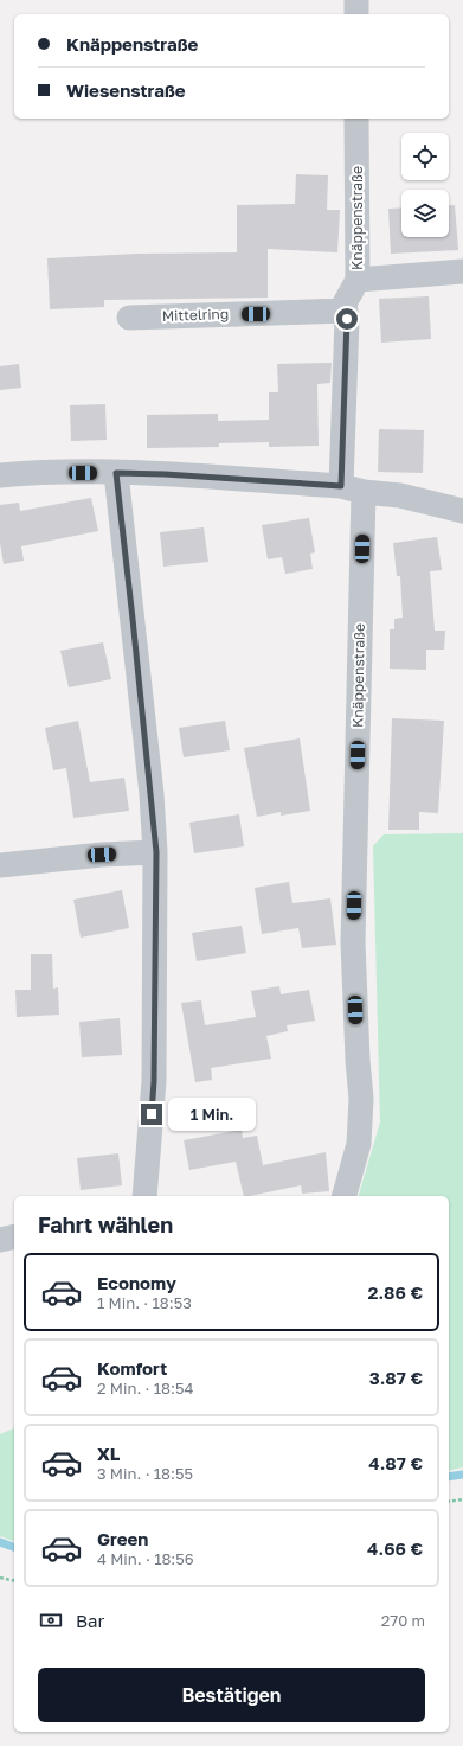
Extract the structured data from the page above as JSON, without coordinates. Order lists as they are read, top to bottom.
{
  "streets": {
    "street": ["Knäppenstraße", "Mittelring"]
  },
  "crossings": [
    ["Knäppenstraße", "Mittelring"]
  ],
  "page": {
    "banner": ["Knäppenstraße", "Wiesenstraße"],
    "bubble": "1 Min.",
    "heading": "Fahrt wählen",
    "list": [
      {
        "name": "Economy",
        "note": "1 Min. · 18:53",
        "value": "2.86 €"
      },
      {
        "name": "Komfort",
        "note": "2 Min. · 18:54",
        "value": "3.87 €"
      },
      {
        "name": "XL",
        "note": "3 Min. · 18:55",
        "value": "4.87 €"
      },
      {
        "name": "Green",
        "note": "4 Min. · 18:56",
        "value": "4.66 €"
      }
    ],
    "pay": ["Bar", "270 m"],
    "buttons": "Bestätigen"
  }
}
